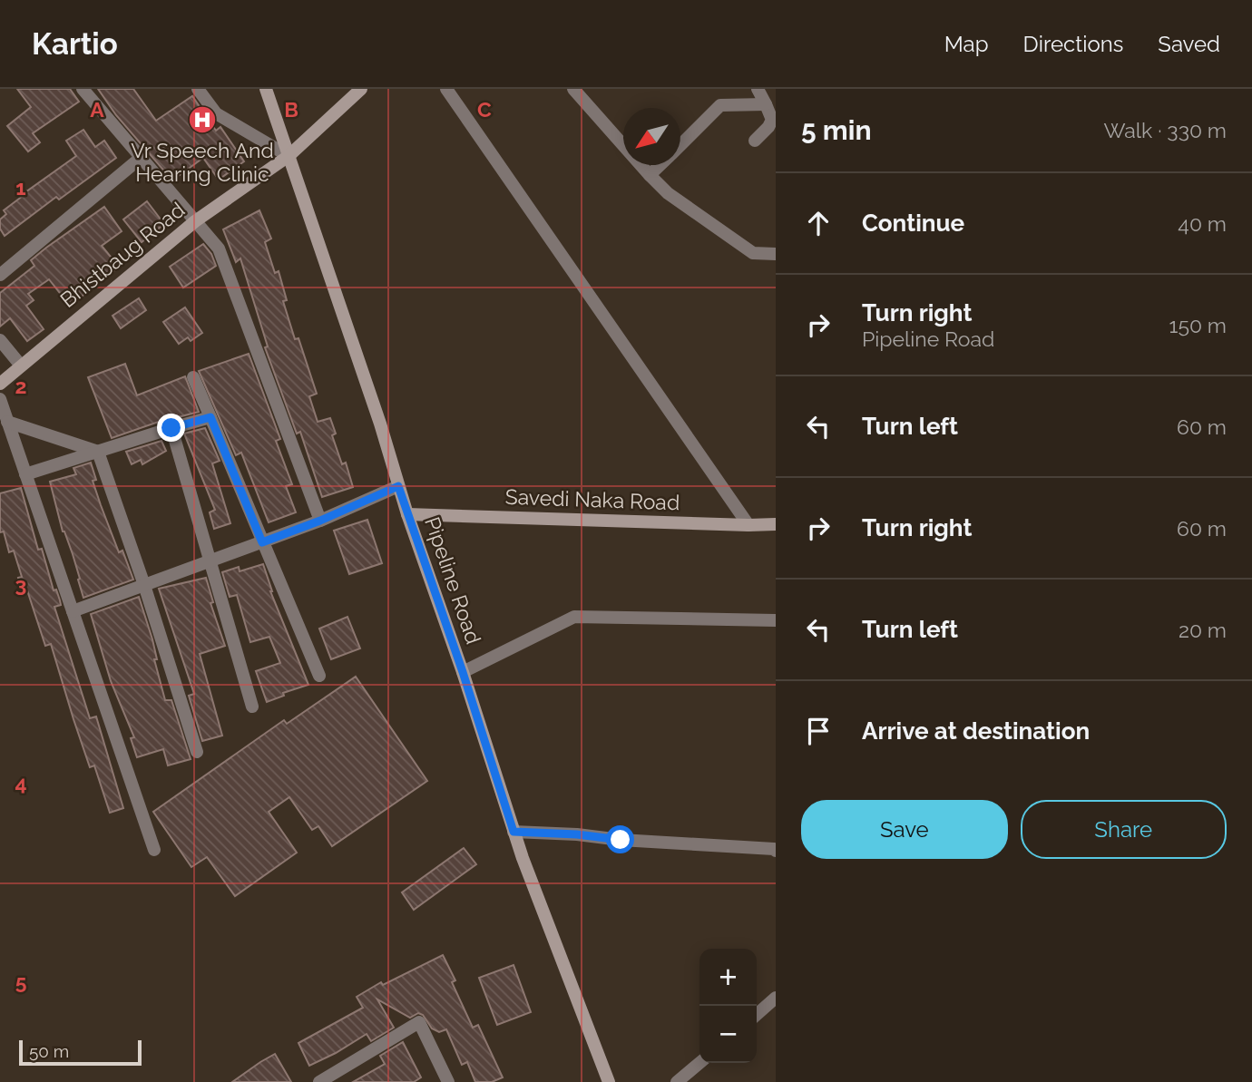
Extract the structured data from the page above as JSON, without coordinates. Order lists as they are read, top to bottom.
{
  "streets": {
    "main road": ["Bhistbaug Road", "Savedi Naka Road", "Pipeline Road"]
  },
  "crossings": [
    ["Bhistbaug Road", "Pipeline Road"],
    ["Savedi Naka Road", "Pipeline Road"]
  ],
  "places": {
    "hospital": ["Vr Speech And Hearing Clinic"]
  },
  "scale_bar": "50 m",
  "north": "bottom left",
  "page": {
    "header": "Kartio",
    "nav": ["Map", "Directions", "Saved"],
    "heading": ["5 min", "Walk · 330 m"],
    "list": [
      ["Continue", "40 m"],
      ["Turn right", "Pipeline Road", "150 m"],
      ["Turn left", "60 m"],
      ["Turn right", "60 m"],
      ["Turn left", "20 m"],
      "Arrive at destination"
    ],
    "buttons": ["Save", "Share"],
    "map_buttons": ["+", "−"],
    "scale": "50 m"
  },
  "grid": {
    "columns": ["A", "B", "C"],
    "rows": [
      "1",
      "2",
      "3",
      "4",
      "5"
    ]
  }
}
